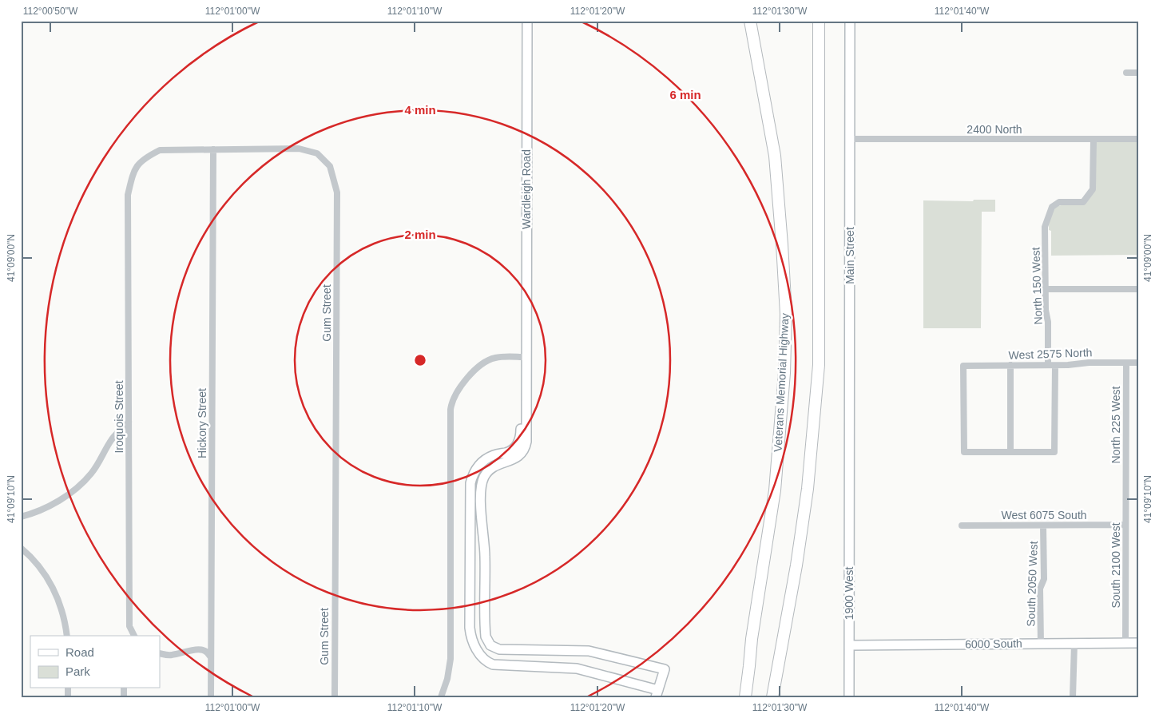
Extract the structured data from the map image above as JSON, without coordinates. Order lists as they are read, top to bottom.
{
  "streets": {
    "highway": ["Veterans Memorial Highway"],
    "main road": [
      "Wardleigh Road",
      "Main Street",
      "1900 West",
      "6000 South"
    ],
    "street": [
      "2400 North",
      "North 150 West",
      "Gum Street",
      "West 2575 North",
      "Iroquois Street",
      "Hickory Street",
      "North 225 West",
      "West 6075 South",
      "South 2100 West",
      "South 2050 West"
    ]
  },
  "crossings": [
    ["2400 North", "Main Street"],
    ["2400 North", "North 150 West"],
    ["Main Street", "1900 West"],
    ["North 150 West", "West 2575 North"],
    ["Gum Street", "Iroquois Street"],
    ["Gum Street", "Hickory Street"],
    ["West 2575 North", "North 225 West"],
    ["North 225 West", "South 2100 West"],
    ["West 6075 South", "South 2100 West"],
    ["West 6075 South", "South 2050 West"],
    ["South 2100 West", "6000 South"],
    ["South 2050 West", "6000 South"],
    ["1900 West", "6000 South"]
  ],
  "legend": ["Road", "Park"],
  "coordinates": [
    "112°00'50\"W",
    "112°01'00\"W",
    "112°01'10\"W",
    "112°01'20\"W",
    "112°01'30\"W",
    "112°01'40\"W",
    "41°09'00\"N",
    "41°09'10\"N"
  ],
  "rings": ["6 min", "4 min", "2 min"]
}
